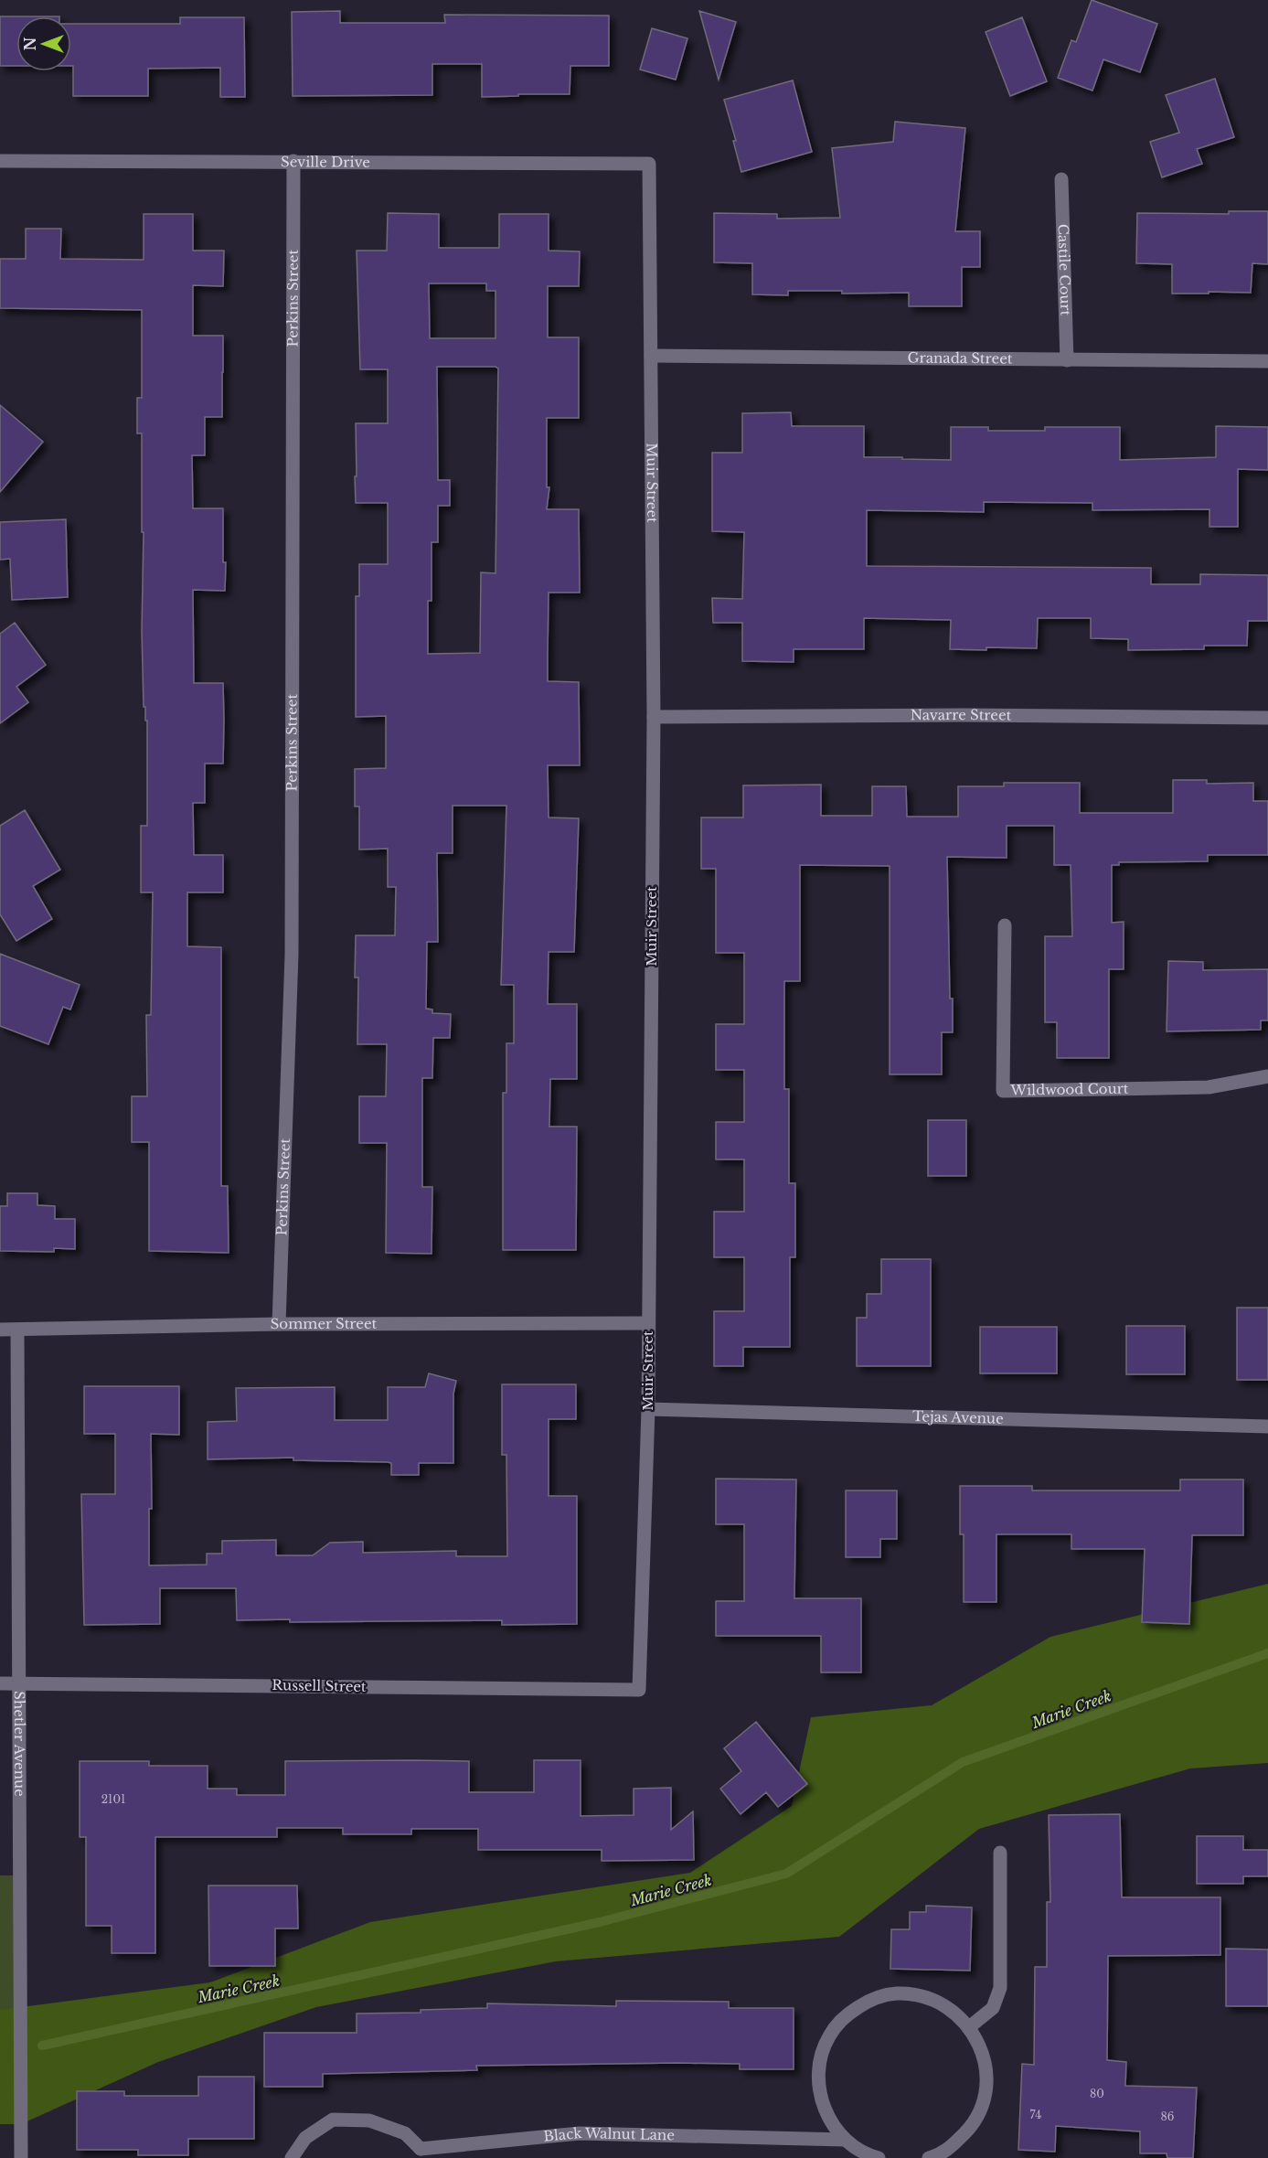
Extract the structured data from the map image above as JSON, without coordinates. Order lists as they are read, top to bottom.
{
  "streets": {
    "street": [
      "Seville Drive",
      "Castile Court",
      "Perkins Street",
      "Granada Street",
      "Muir Street",
      "Navarre Street",
      "Wildwood Court",
      "Sommer Street",
      "Tejas Avenue",
      "Russell Street",
      "Shetler Avenue",
      "Black Walnut Lane"
    ]
  },
  "crossings": [
    ["Seville Drive", "Perkins Street"],
    ["Seville Drive", "Muir Street"],
    ["Castile Court", "Granada Street"],
    ["Perkins Street", "Sommer Street"],
    ["Granada Street", "Muir Street"],
    ["Muir Street", "Navarre Street"],
    ["Muir Street", "Sommer Street"],
    ["Muir Street", "Tejas Avenue"],
    ["Muir Street", "Russell Street"],
    ["Sommer Street", "Shetler Avenue"],
    ["Russell Street", "Shetler Avenue"]
  ],
  "water": ["Marie Creek"],
  "house_numbers": [
    "2101",
    "80",
    "74",
    "86"
  ],
  "north": "left"
}
